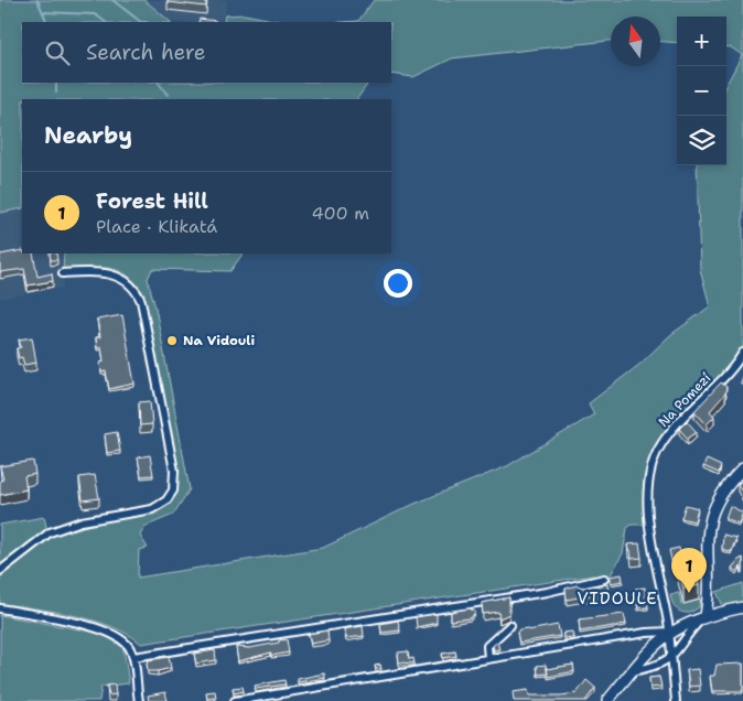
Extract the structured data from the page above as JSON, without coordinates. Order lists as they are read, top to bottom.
{
  "streets": {
    "street": ["Na Pomezí"]
  },
  "districts": ["VIDOULE"],
  "places": ["Na Vidouli"],
  "north": "top",
  "page": {
    "map_buttons": ["+", "−"],
    "search": "Search here",
    "heading": "Nearby",
    "list": [
      {
        "mark": "1",
        "name": "Forest Hill",
        "note": "Place · Klikatá",
        "value": "400 m"
      }
    ],
    "pins": "1"
  }
}
